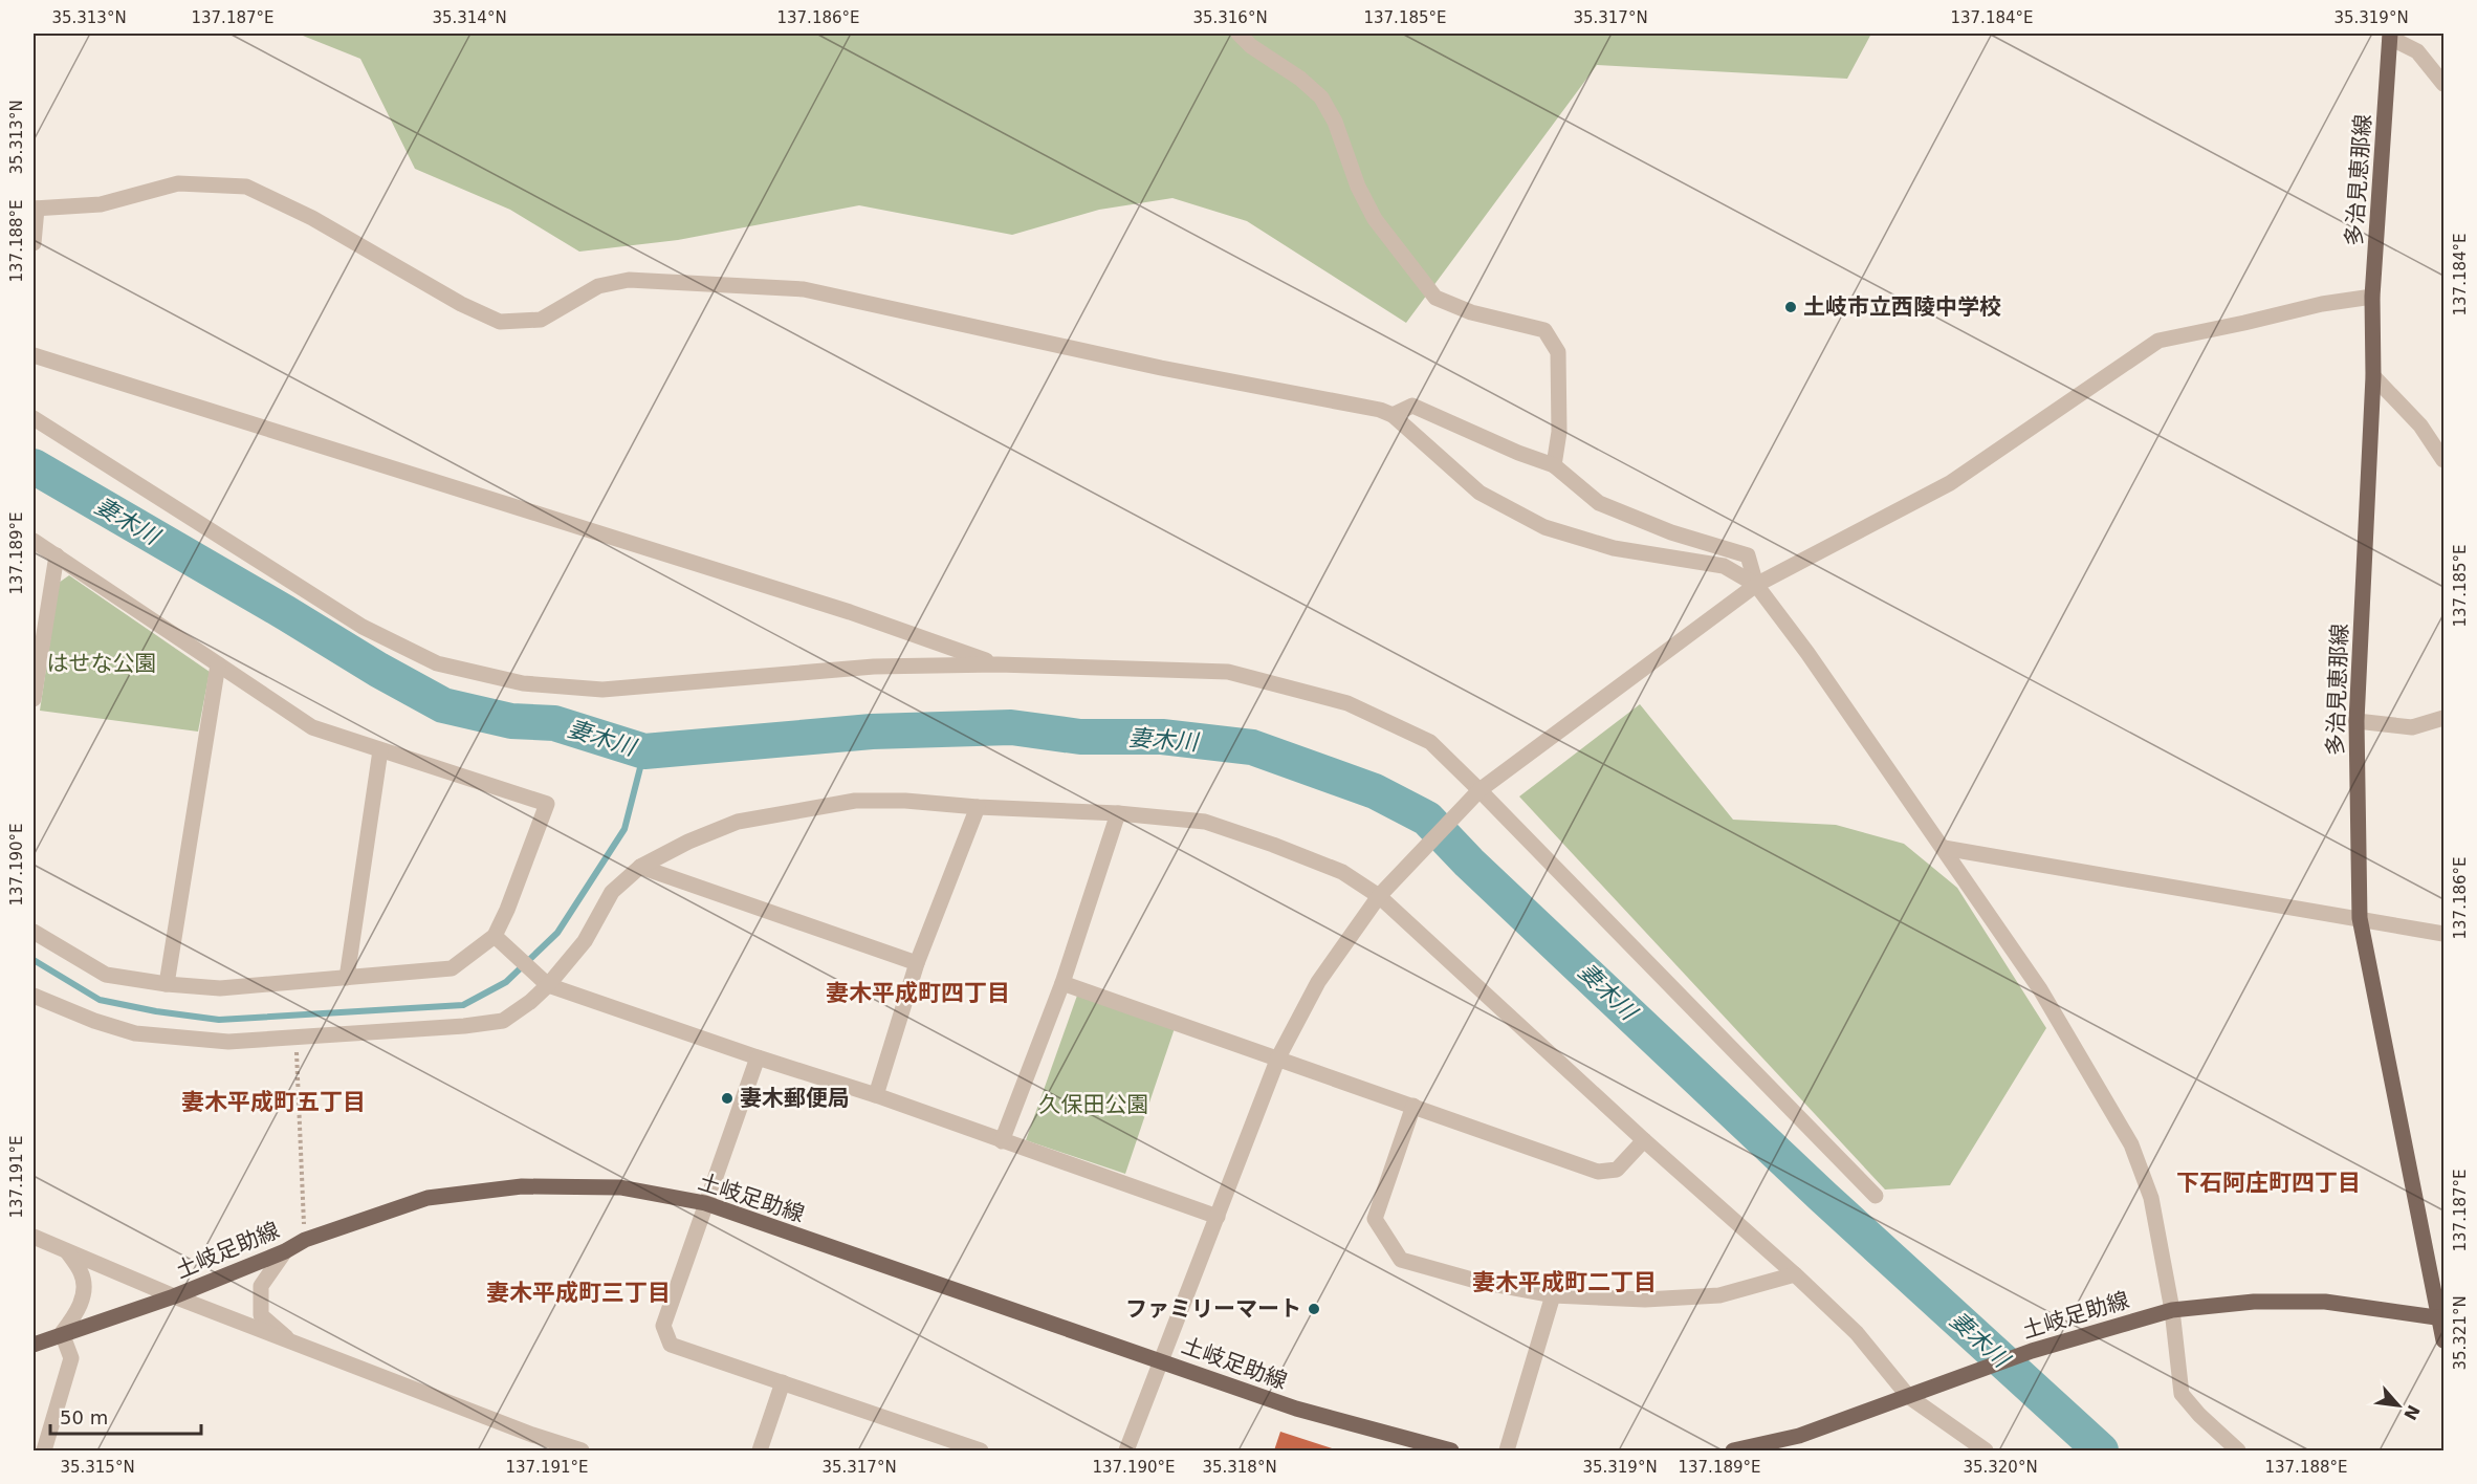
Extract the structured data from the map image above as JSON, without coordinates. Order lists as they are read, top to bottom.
{
  "streets": {
    "main road": ["多治見恵那線", "土岐足助線"]
  },
  "crossings": [
    ["多治見恵那線", "土岐足助線"]
  ],
  "districts": [
    "妻木平成町四丁目",
    "妻木平成町五丁目",
    "下石阿庄町四丁目",
    "妻木平成町二丁目",
    "妻木平成町三丁目"
  ],
  "water": ["妻木川"],
  "parks": ["はせな公園", "久保田公園"],
  "places": ["土岐市立西陵中学校", "妻木郵便局", "ファミリーマート"],
  "scale_bar": "50 m",
  "north": "bottom right",
  "coordinates": [
    "35.313°N",
    "137.187°E",
    "35.314°N",
    "137.186°E",
    "35.316°N",
    "137.185°E",
    "35.317°N",
    "137.184°E",
    "35.319°N",
    "137.188°E",
    "137.189°E",
    "137.190°E",
    "137.191°E",
    "35.321°N",
    "35.315°N",
    "35.318°N",
    "35.320°N"
  ]
}
